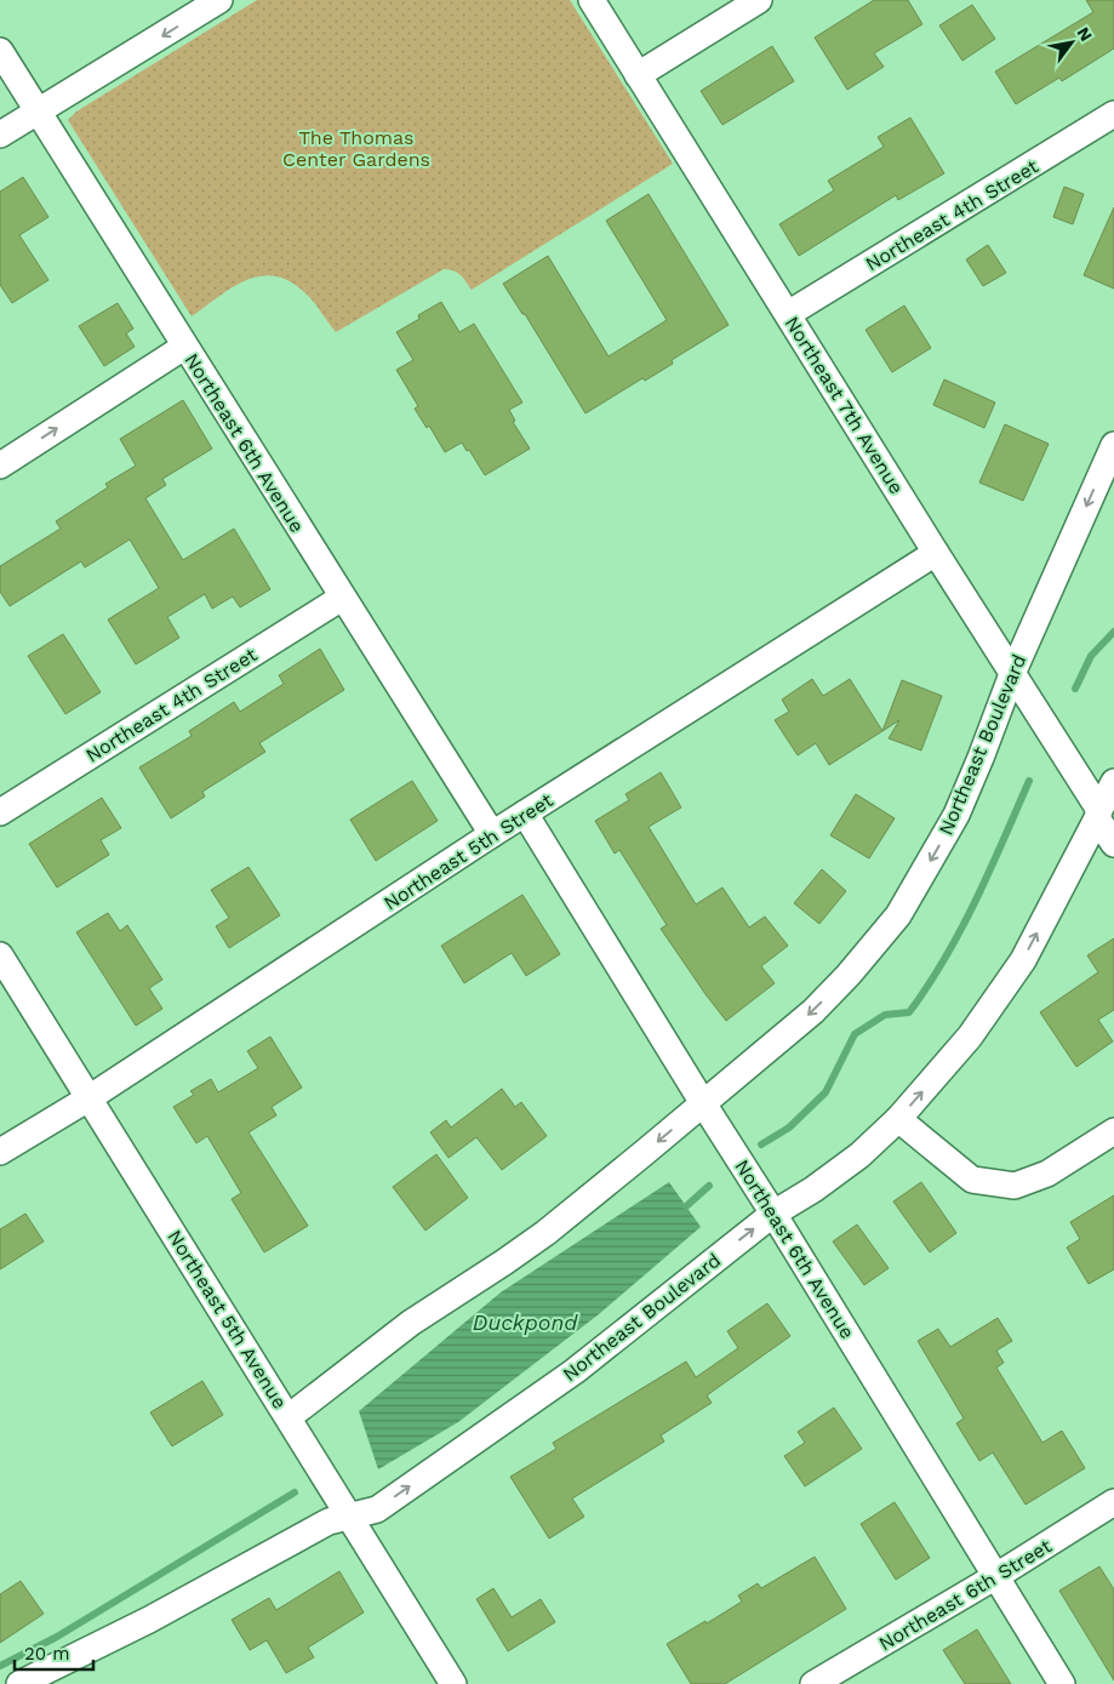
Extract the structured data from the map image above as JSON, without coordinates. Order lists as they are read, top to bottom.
{
  "streets": {
    "street": [
      "Northeast 4th Street",
      "Northeast 7th Avenue",
      "Northeast 6th Avenue",
      "Northeast Boulevard",
      "Northeast 5th Street",
      "Northeast 5th Avenue",
      "Northeast 6th Street"
    ]
  },
  "crossings": [
    ["Northeast 4th Street", "Northeast 7th Avenue"],
    ["Northeast 4th Street", "Northeast 6th Avenue"],
    ["Northeast 7th Avenue", "Northeast Boulevard"],
    ["Northeast 7th Avenue", "Northeast 5th Street"],
    ["Northeast 6th Avenue", "Northeast Boulevard"],
    ["Northeast 6th Avenue", "Northeast 5th Street"],
    ["Northeast 6th Avenue", "Northeast 6th Street"],
    ["Northeast Boulevard", "Northeast 5th Avenue"],
    ["Northeast 5th Street", "Northeast 5th Avenue"]
  ],
  "water": ["Duckpond"],
  "parks": ["The Thomas Center Gardens"],
  "scale_bar": "20 m",
  "north": "top right"
}
